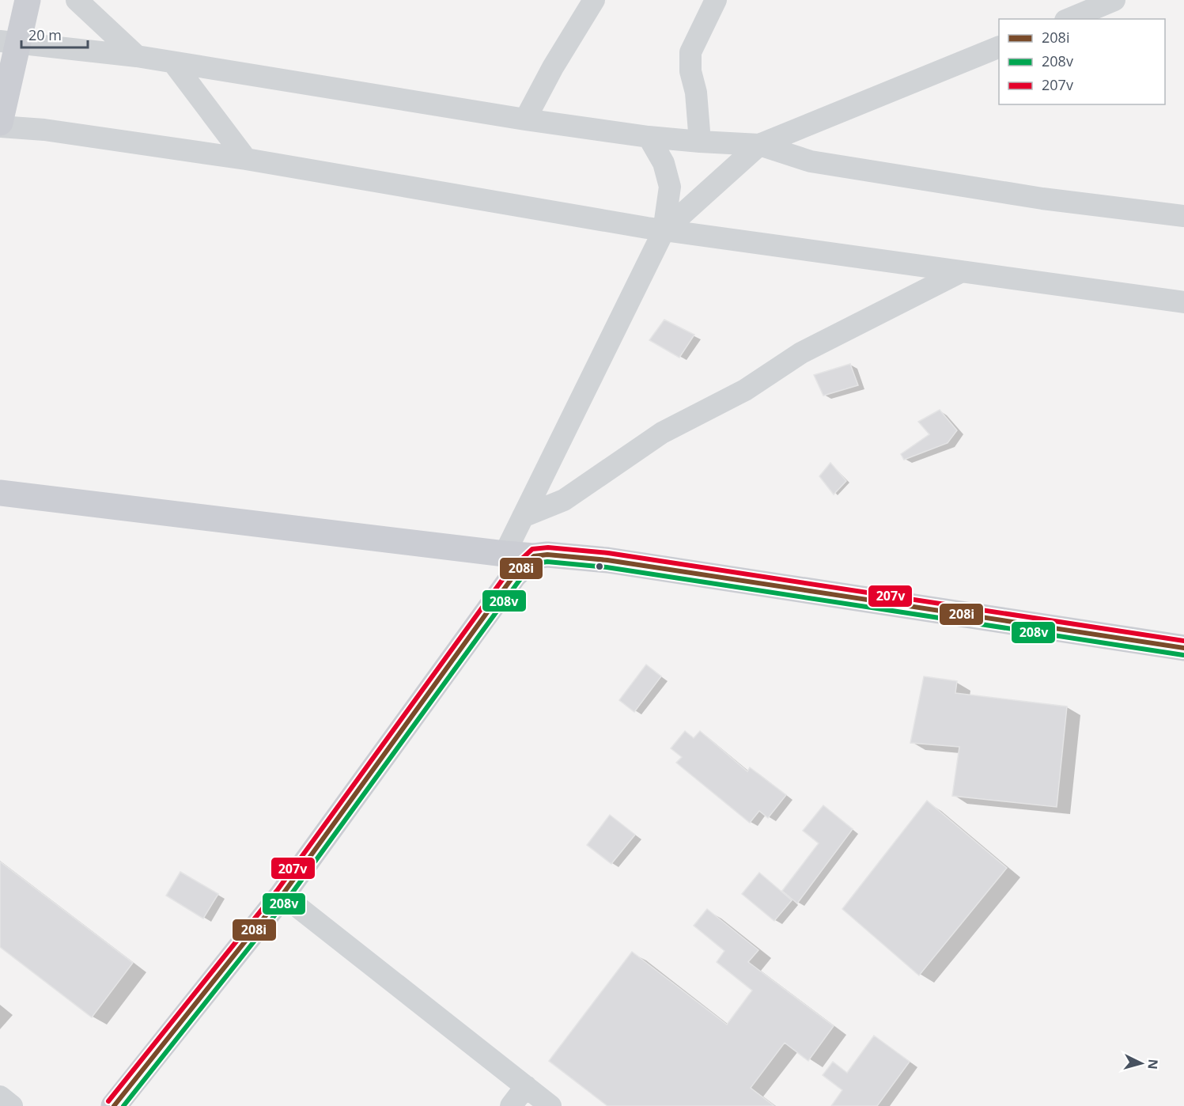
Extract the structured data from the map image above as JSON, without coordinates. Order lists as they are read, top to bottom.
{
  "lines": ["transit line 207v", "transit line 208i", "transit line 208v"],
  "legend": ["208i", "208v", "207v"],
  "scale_bar": "20 m",
  "north": "right"
}
